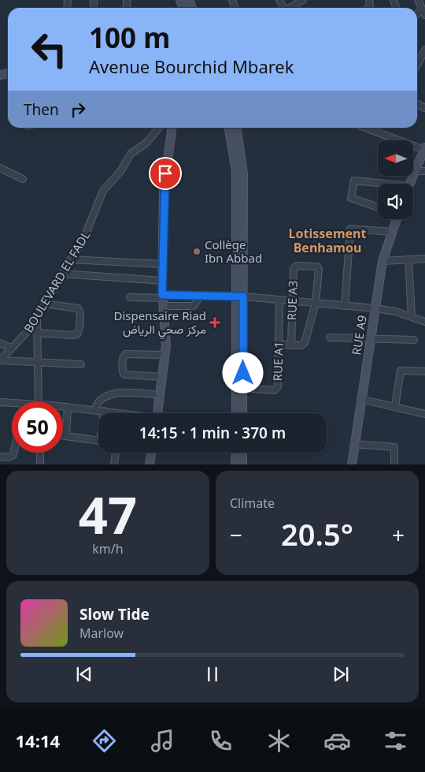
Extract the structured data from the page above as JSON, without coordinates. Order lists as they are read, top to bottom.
{
  "streets": {
    "main road": ["RUE A9"],
    "street": ["BOULEVARD EL FADL", "RUE A3", "RUE A1"]
  },
  "districts": ["Lotissement Benhamou"],
  "places": {
    "other": ["Collège Ibn Abbad"],
    "health": ["Dispensaire Riad مركز صحي الرياض"]
  },
  "north": "left",
  "page": {
    "turn": ["100 m", "Avenue Bourchid Mbarek"],
    "then": "Then",
    "limit": "50",
    "trip": "14:15 · 1 min · 370 m",
    "tile": [
      ["47", "km/h"],
      "Climate"
    ],
    "heat": ["−", "20.5°", "+"],
    "song": ["Slow Tide", "Marlow"],
    "tabs": "14:14"
  }
}
